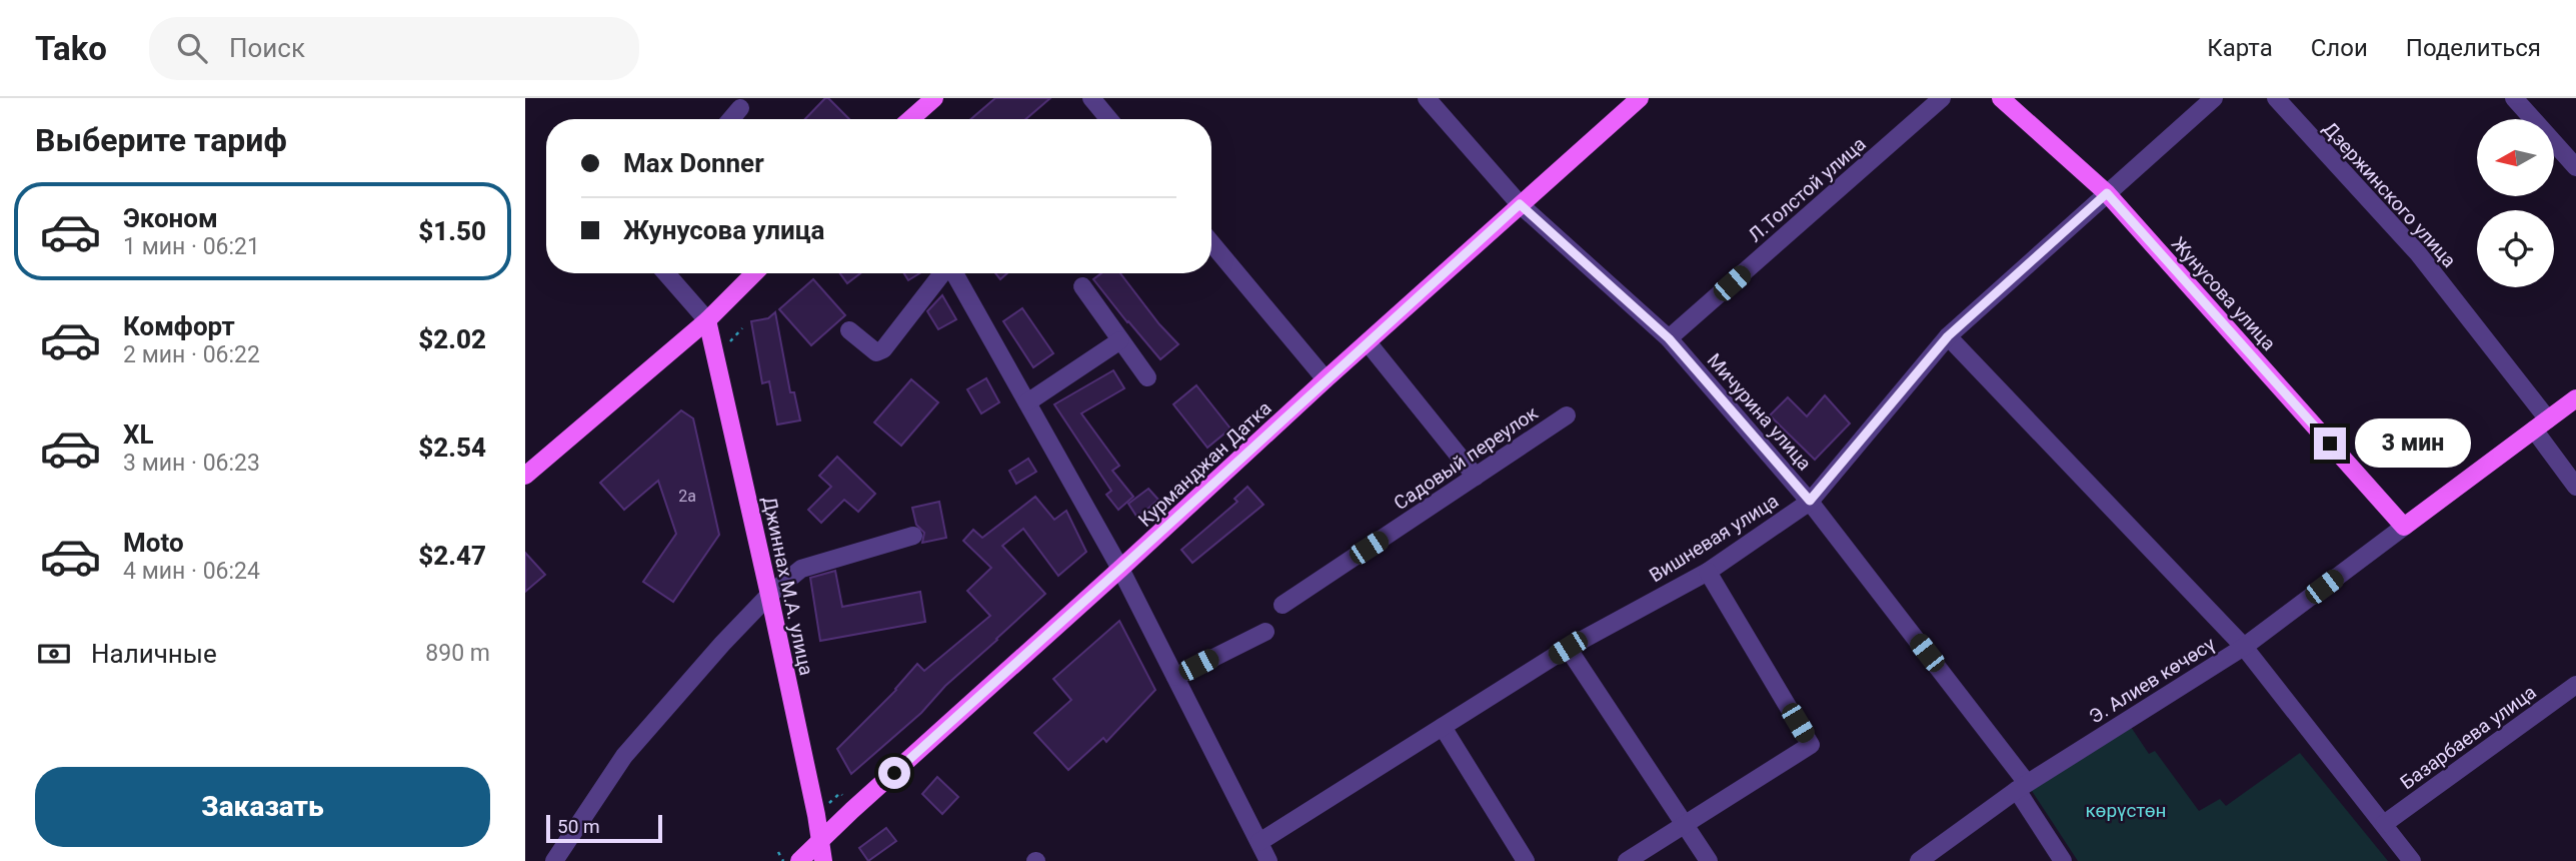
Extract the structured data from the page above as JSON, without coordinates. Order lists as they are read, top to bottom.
{
  "streets": {
    "main road": ["Жунусова улица", "Курманджан Датка", "Джиннах М.А. улица"],
    "street": [
      "Л.Толстой улица",
      "Дзержинского улица",
      "Мичурина улица",
      "Садовый переулок",
      "Вишневая улица",
      "Э. Алиев көчөсү",
      "Базарбаева улица"
    ]
  },
  "crossings": [
    ["Л.Толстой улица", "Мичурина улица"],
    ["Жунусова улица", "Вишневая улица"],
    ["Жунусова улица", "Э. Алиев көчөсү"],
    ["Мичурина улица", "Курманджан Датка"],
    ["Мичурина улица", "Вишневая улица"],
    ["Мичурина улица", "Э. Алиев көчөсү"],
    ["Курманджан Датка", "Джиннах М.А. улица"]
  ],
  "parks": ["көрүстөн"],
  "house_numbers": ["2а"],
  "scale_bar": "50 m",
  "north": "left",
  "page": {
    "header": "Tako",
    "search": "Поиск",
    "nav": ["Карта", "Слои", "Поделиться"],
    "heading": "Выберите тариф",
    "banner": ["Max Donner", "Жунусова улица"],
    "list": [
      {
        "name": "Эконом",
        "note": "1 мин · 06:21",
        "value": "$1.50"
      },
      {
        "name": "Комфорт",
        "note": "2 мин · 06:22",
        "value": "$2.02"
      },
      {
        "name": "XL",
        "note": "3 мин · 06:23",
        "value": "$2.54"
      },
      {
        "name": "Moto",
        "note": "4 мин · 06:24",
        "value": "$2.47"
      }
    ],
    "bubble": "3 мин",
    "pay": ["Наличные", "890 m"],
    "buttons": "Заказать",
    "scale": "50 m"
  }
}
